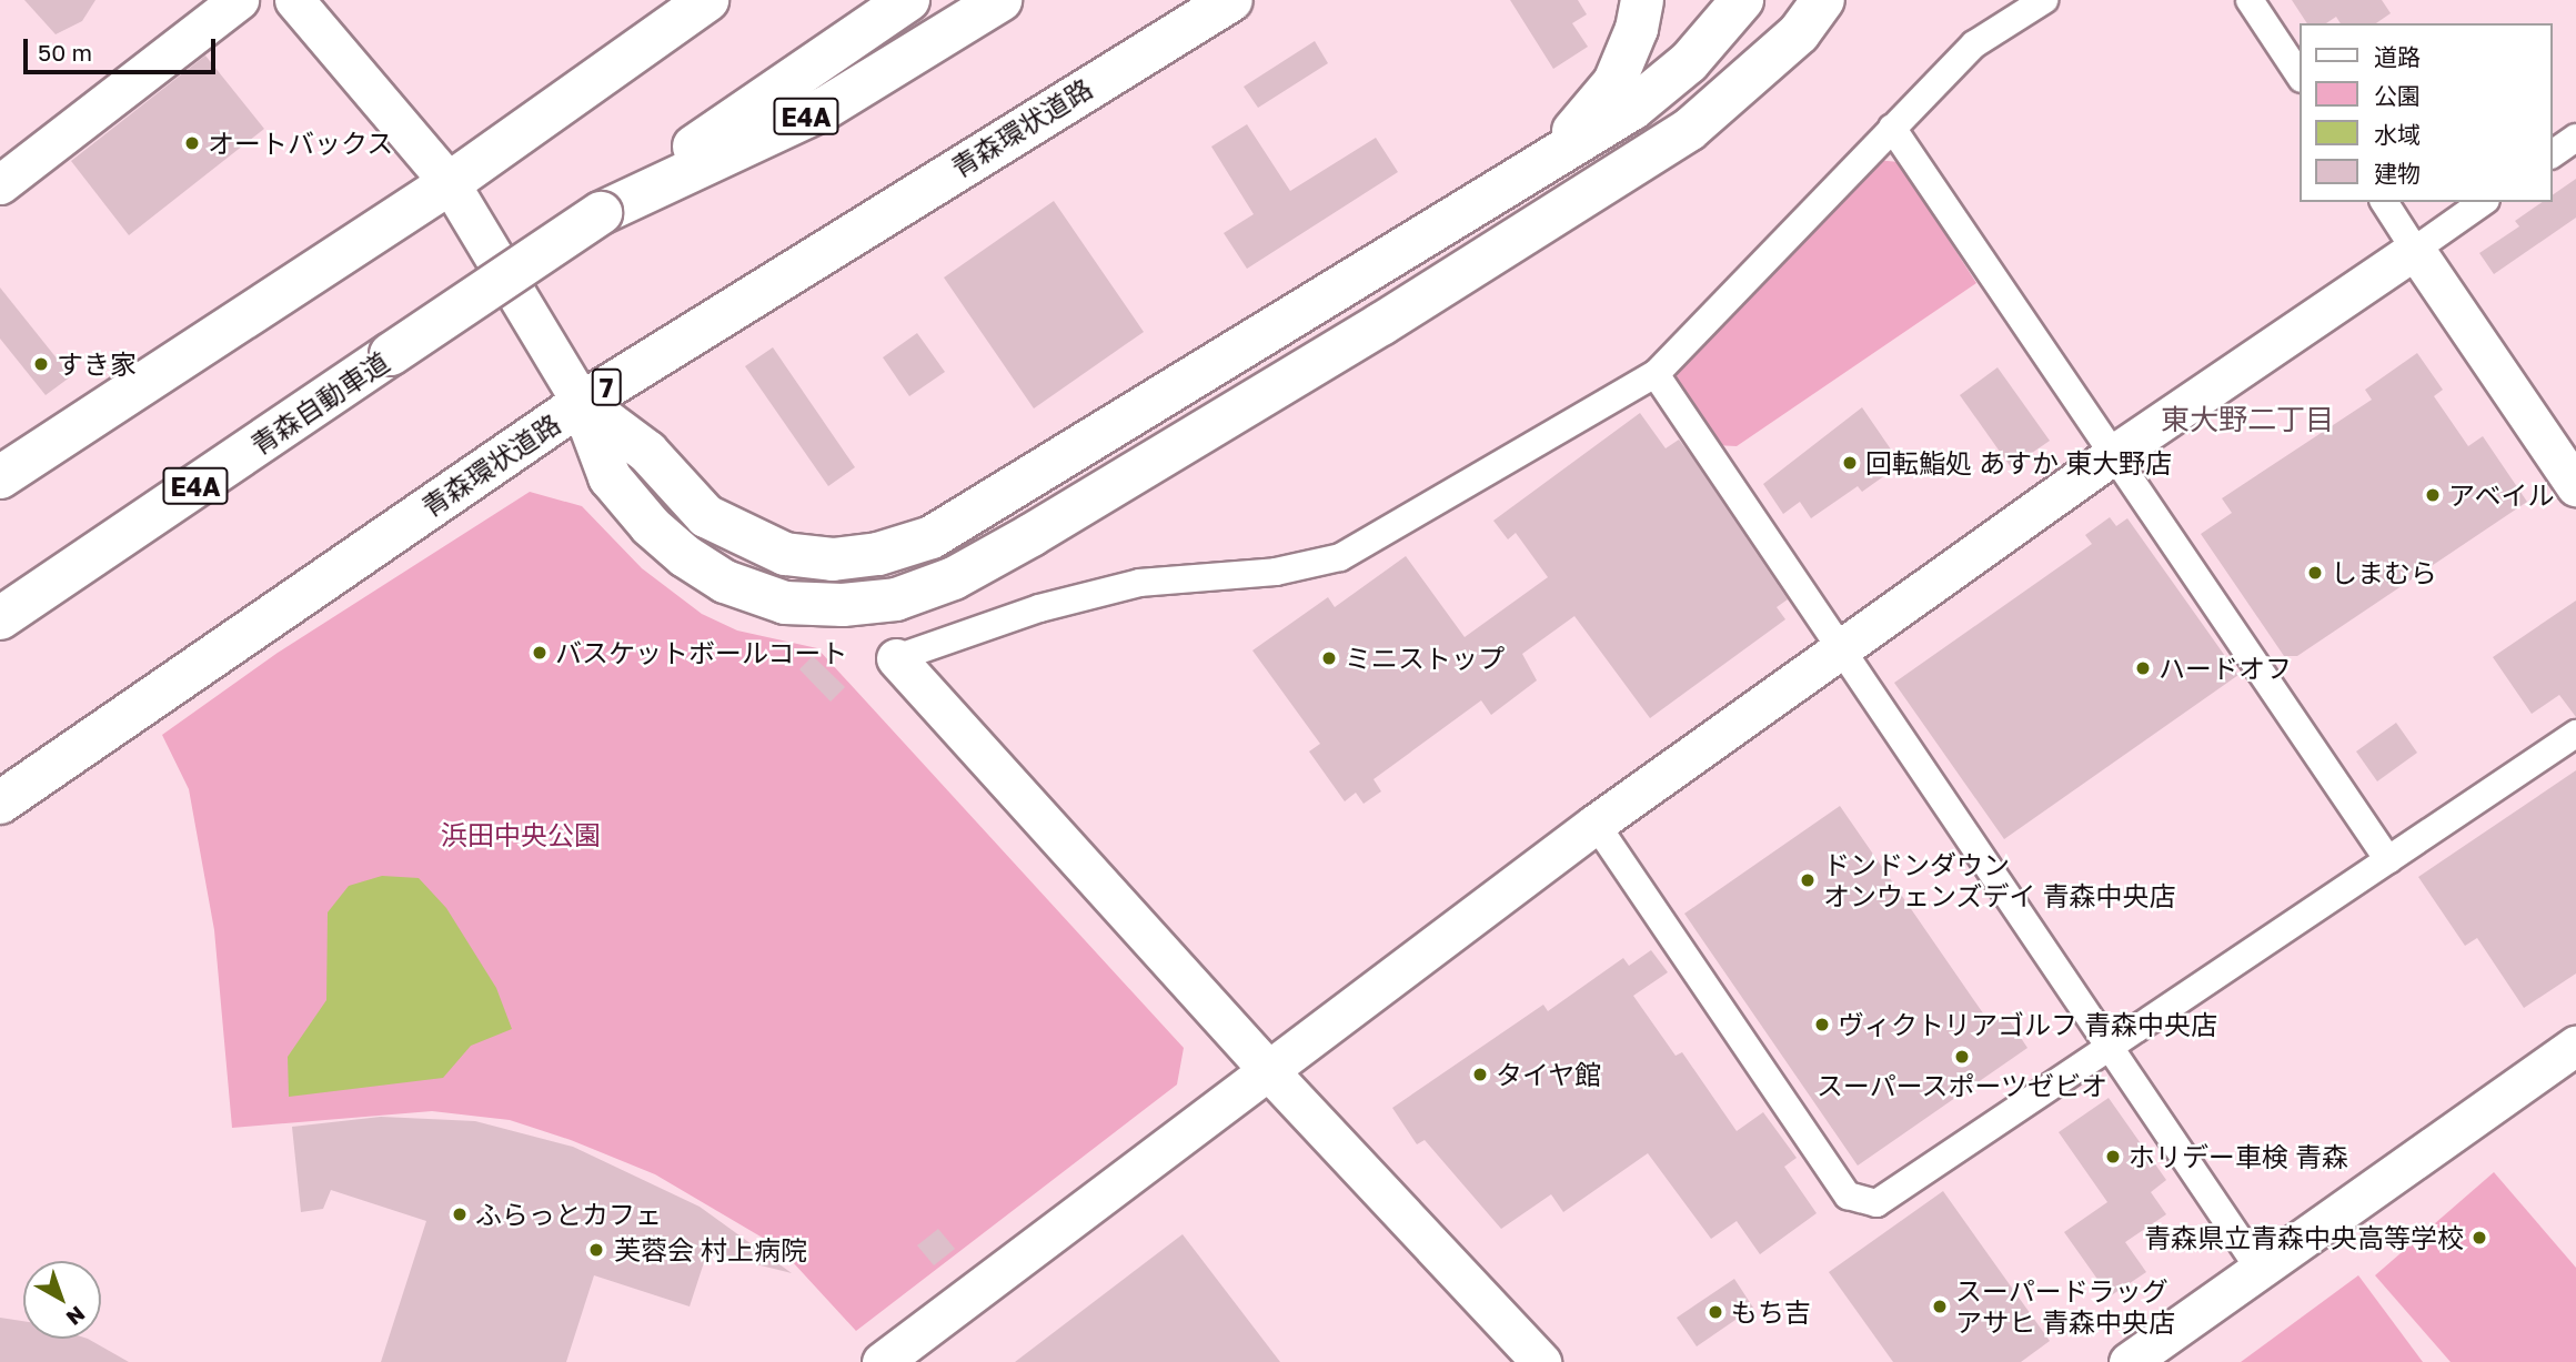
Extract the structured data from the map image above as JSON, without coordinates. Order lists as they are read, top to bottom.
{
  "streets": {
    "highway": [
      "E4A",
      "青森環状道路",
      "7",
      "青森自動車道"
    ]
  },
  "districts": ["東大野二丁目"],
  "parks": ["浜田中央公園"],
  "places": [
    "オートバックス",
    "すき家",
    "回転鮨処 あすか 東大野店",
    "アベイル",
    "しまむら",
    "バスケットボールコート",
    "ミニストップ",
    "ハードオフ",
    "ドンドンダウン オンウェンズデイ 青森中央店",
    "ヴィクトリアゴルフ 青森中央店",
    "スーパースポーツゼビオ",
    "タイヤ館",
    "ホリデー車検 青森",
    "ふらっとカフェ",
    "青森県立青森中央高等学校",
    "芙蓉会 村上病院",
    "スーパードラッグ アサヒ 青森中央店",
    "もち吉"
  ],
  "legend": [
    "道路",
    "公園",
    "水域",
    "建物"
  ],
  "scale_bar": "50 m",
  "north": "bottom right"
}
